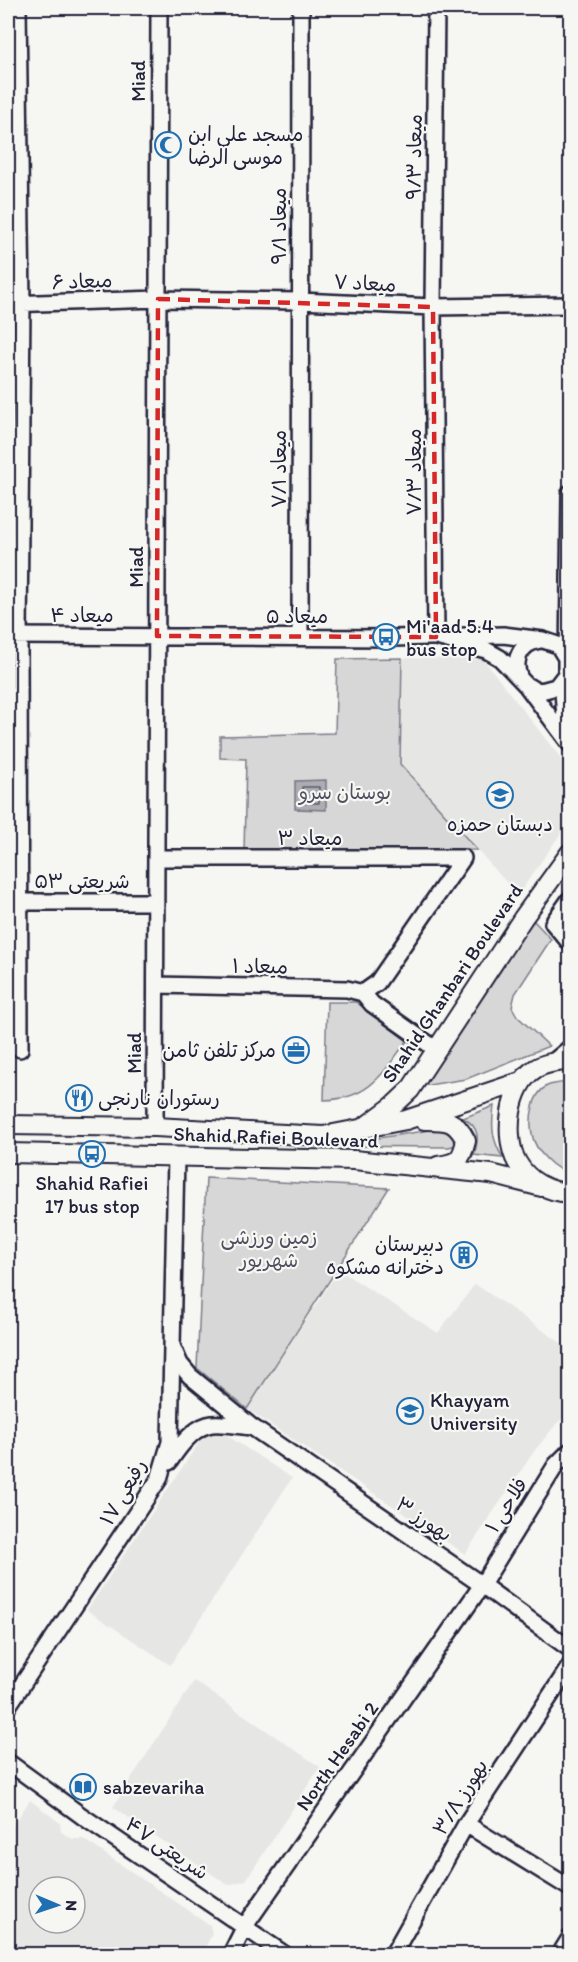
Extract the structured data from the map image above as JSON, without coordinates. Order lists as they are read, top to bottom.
{
  "streets": {
    "main road": ["Shahid Ghanbari Boulevard", "Shahid Rafiei Boulevard"],
    "street": [
      "Miad",
      "میعاد ۹/۳",
      "میعاد ۹/۱",
      "میعاد ۶",
      "میعاد ۷",
      "میعاد ۷/۱",
      "میعاد ۷/۳",
      "میعاد ۴",
      "میعاد ۵",
      "میعاد ۳",
      "شریعتی ۵۳",
      "میعاد ۱",
      "رفیعی ۱۷",
      "فلاحی ۱",
      "بهورز ۳",
      "North Hesabi 2",
      "بهورز ۳/۸",
      "شریعتی ۴۷"
    ]
  },
  "crossings": [
    ["Miad", "میعاد ۶"],
    ["Miad", "میعاد ۷"],
    ["Miad", "میعاد ۴"],
    ["Miad", "میعاد ۵"],
    ["Miad", "میعاد ۳"],
    ["Miad", "شریعتی ۵۳"],
    ["Miad", "میعاد ۱"],
    ["Miad", "Shahid Rafiei Boulevard"],
    ["میعاد ۹/۳", "میعاد ۷"],
    ["میعاد ۹/۳", "میعاد ۷/۳"],
    ["میعاد ۹/۱", "میعاد ۷"],
    ["میعاد ۹/۱", "میعاد ۷/۱"],
    ["میعاد ۶", "میعاد ۷"],
    ["میعاد ۷", "میعاد ۷/۱"],
    ["میعاد ۷", "میعاد ۷/۳"],
    ["میعاد ۷/۱", "میعاد ۵"],
    ["میعاد ۷/۳", "میعاد ۵"],
    ["میعاد ۴", "میعاد ۵"],
    ["میعاد ۳", "میعاد ۱"],
    ["Shahid Ghanbari Boulevard", "Shahid Rafiei Boulevard"],
    ["Shahid Rafiei Boulevard", "رفیعی ۱۷"],
    ["رفیعی ۱۷", "بهورز ۳"],
    ["فلاحی ۱", "بهورز ۳"],
    ["فلاحی ۱", "North Hesabi 2"],
    ["بهورز ۳", "North Hesabi 2"],
    ["North Hesabi 2", "شریعتی ۴۷"]
  ],
  "parks": ["بوستان سرو", "زمین ورزشی شهریور"],
  "places": {
    "mosque": ["مسجد علی ابن موسی الرضا"],
    "bus stop": ["Mi'aad 5.4 bus stop", "Shahid Rafiei 17 bus stop"],
    "school or university": ["دبستان حمزه", "Khayyam University"],
    "office": ["مرکز تلفن ثامن"],
    "restaurant": ["رستوران نارنجی"],
    "building": ["دبیرستان دخترانه مشکوه"],
    "library": ["sabzevariha"]
  },
  "north": "right"
}
